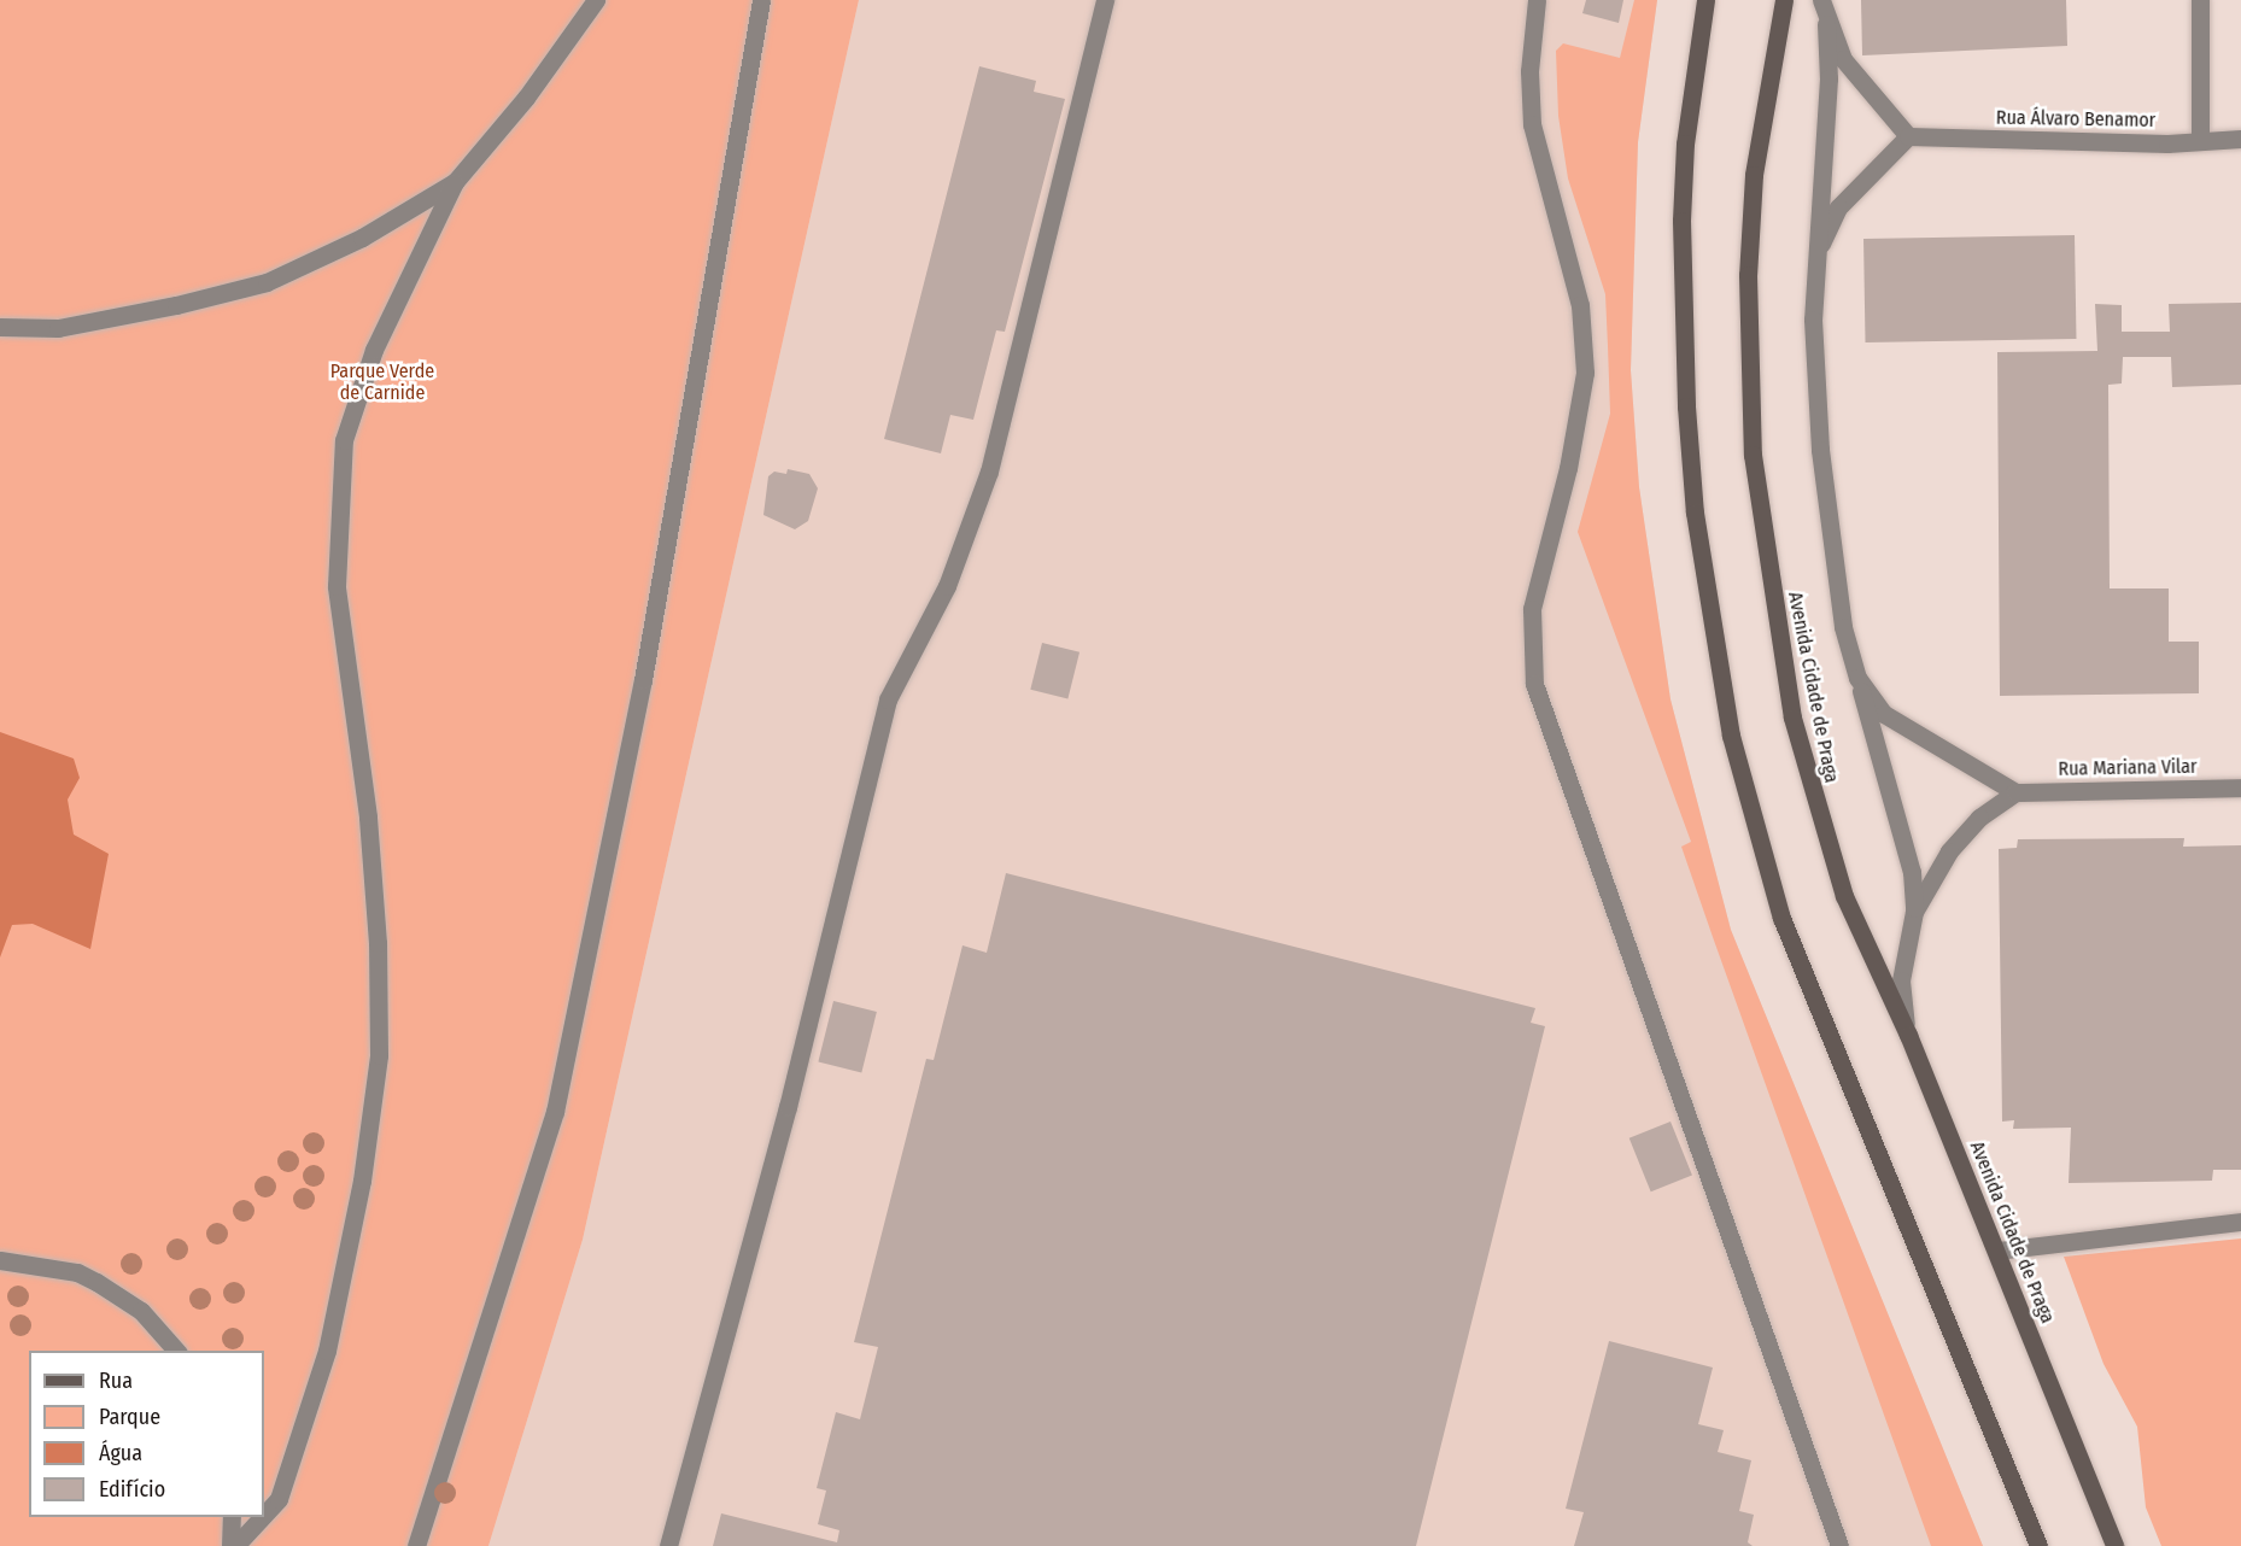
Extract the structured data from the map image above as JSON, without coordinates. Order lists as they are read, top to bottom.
{
  "streets": {
    "main road": ["Avenida Cidade de Praga"],
    "street": ["Rua Álvaro Benamor", "Rua Mariana Vilar"]
  },
  "parks": ["Parque Verde de Carnide"],
  "legend": [
    "Rua",
    "Parque",
    "Água",
    "Edifício"
  ]
}
